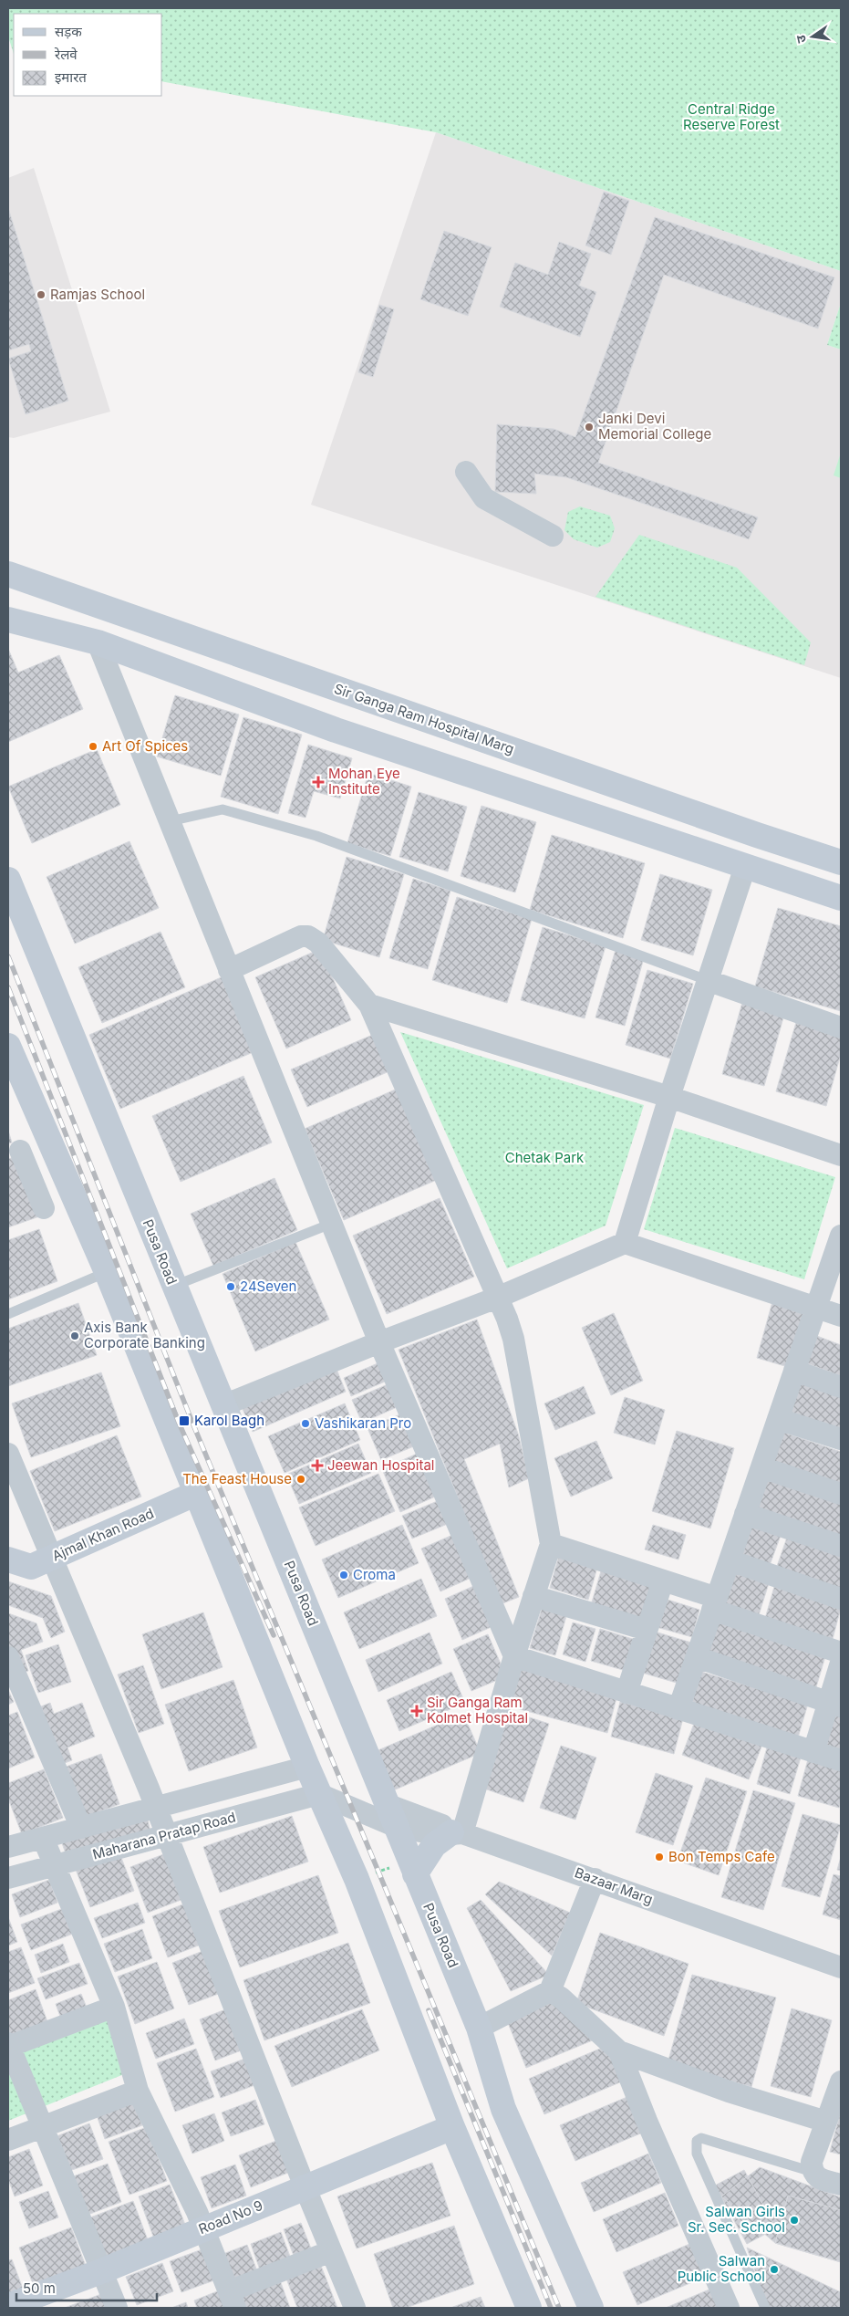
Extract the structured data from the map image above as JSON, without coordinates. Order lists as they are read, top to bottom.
{
  "streets": {
    "main road": [
      "Sir Ganga Ram Hospital Marg",
      "Pusa Road",
      "Ajmal Khan Road",
      "Road No 9"
    ],
    "street": ["Maharana Pratap Road", "Bazaar Marg"]
  },
  "crossings": [
    ["Pusa Road", "Bazaar Marg"],
    ["Maharana Pratap Road", "Bazaar Marg"]
  ],
  "parks": ["Central Ridge Reserve Forest", "Chetak Park"],
  "places": {
    "other": [
      "Ramjas School",
      "Janki Devi Memorial College",
      "Art Of Spices",
      "24Seven",
      "Axis Bank Corporate Banking",
      "Vashikaran Pro",
      "The Feast House",
      "Croma",
      "Bon Temps Cafe",
      "Salwan Girls Sr. Sec. School",
      "Salwan Public School"
    ],
    "health": ["Mohan Eye Institute", "Jeewan Hospital", "Sir Ganga Ram Kolmet Hospital"],
    "transit": ["Karol Bagh"]
  },
  "legend": ["सड़क", "रेलवे", "इमारत"],
  "scale_bar": "50 m",
  "north": "left"
}
